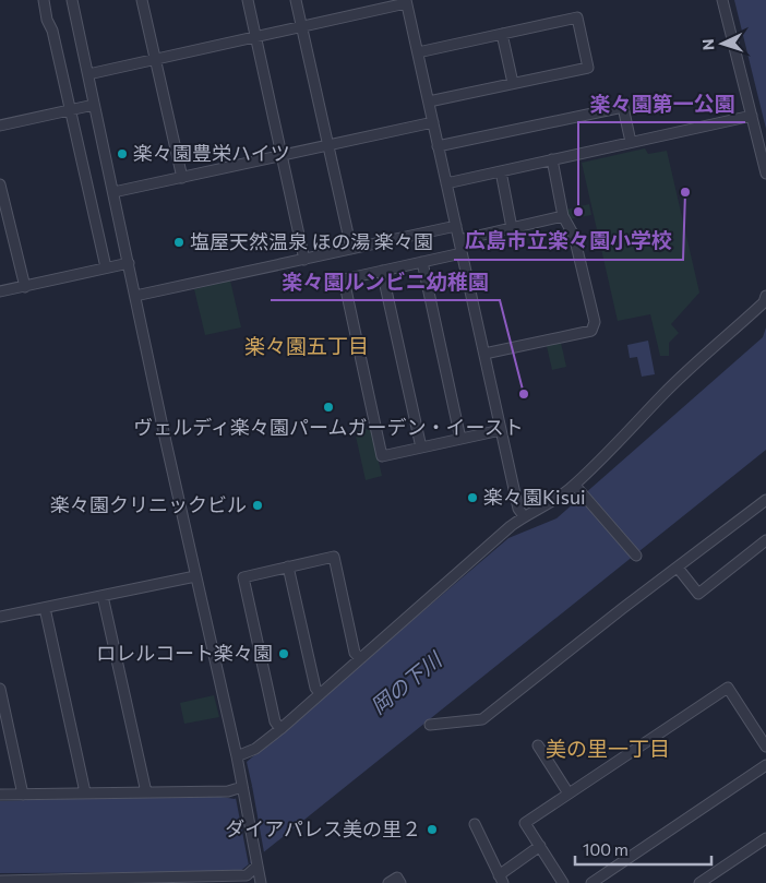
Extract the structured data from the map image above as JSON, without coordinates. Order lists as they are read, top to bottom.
{
  "districts": ["楽々園五丁目", "美の里一丁目"],
  "water": ["岡の下川"],
  "places": [
    "楽々園豊栄ハイツ",
    "広島市立楽々園小学校",
    "楽々園第一公園",
    "塩屋天然温泉 ほの湯 楽々園",
    "楽々園ルンビニ幼稚園",
    "ヴェルディ楽々園パームガーデン・イースト",
    "楽々園Kisui",
    "楽々園クリニックビル",
    "ロレルコート楽々園",
    "ダイアパレス美の里２"
  ],
  "scale_bar": "100 m",
  "north": "left"
}
